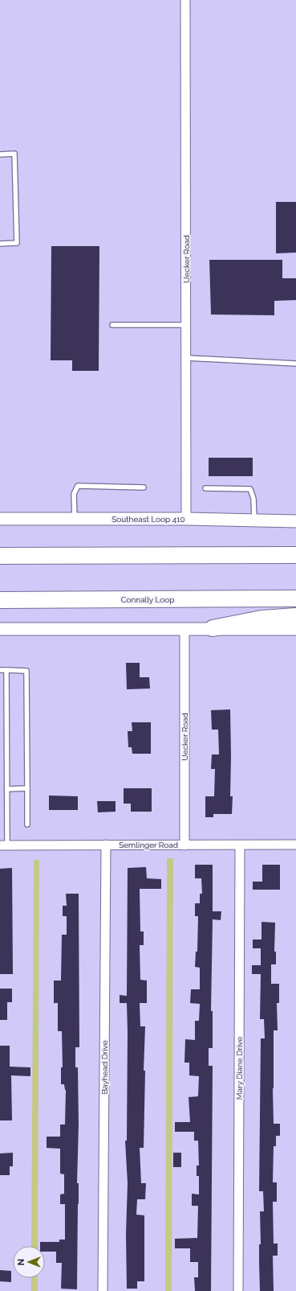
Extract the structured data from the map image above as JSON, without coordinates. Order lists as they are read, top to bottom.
{
  "streets": {
    "highway": ["Connally Loop"],
    "main road": ["Southeast Loop 410"],
    "street": [
      "Uecker Road",
      "Semlinger Road",
      "Bayhead Drive",
      "Mary Diane Drive"
    ]
  },
  "crossings": [
    ["Uecker Road", "Southeast Loop 410"],
    ["Uecker Road", "Semlinger Road"],
    ["Semlinger Road", "Bayhead Drive"],
    ["Semlinger Road", "Mary Diane Drive"]
  ],
  "north": "left"
}
